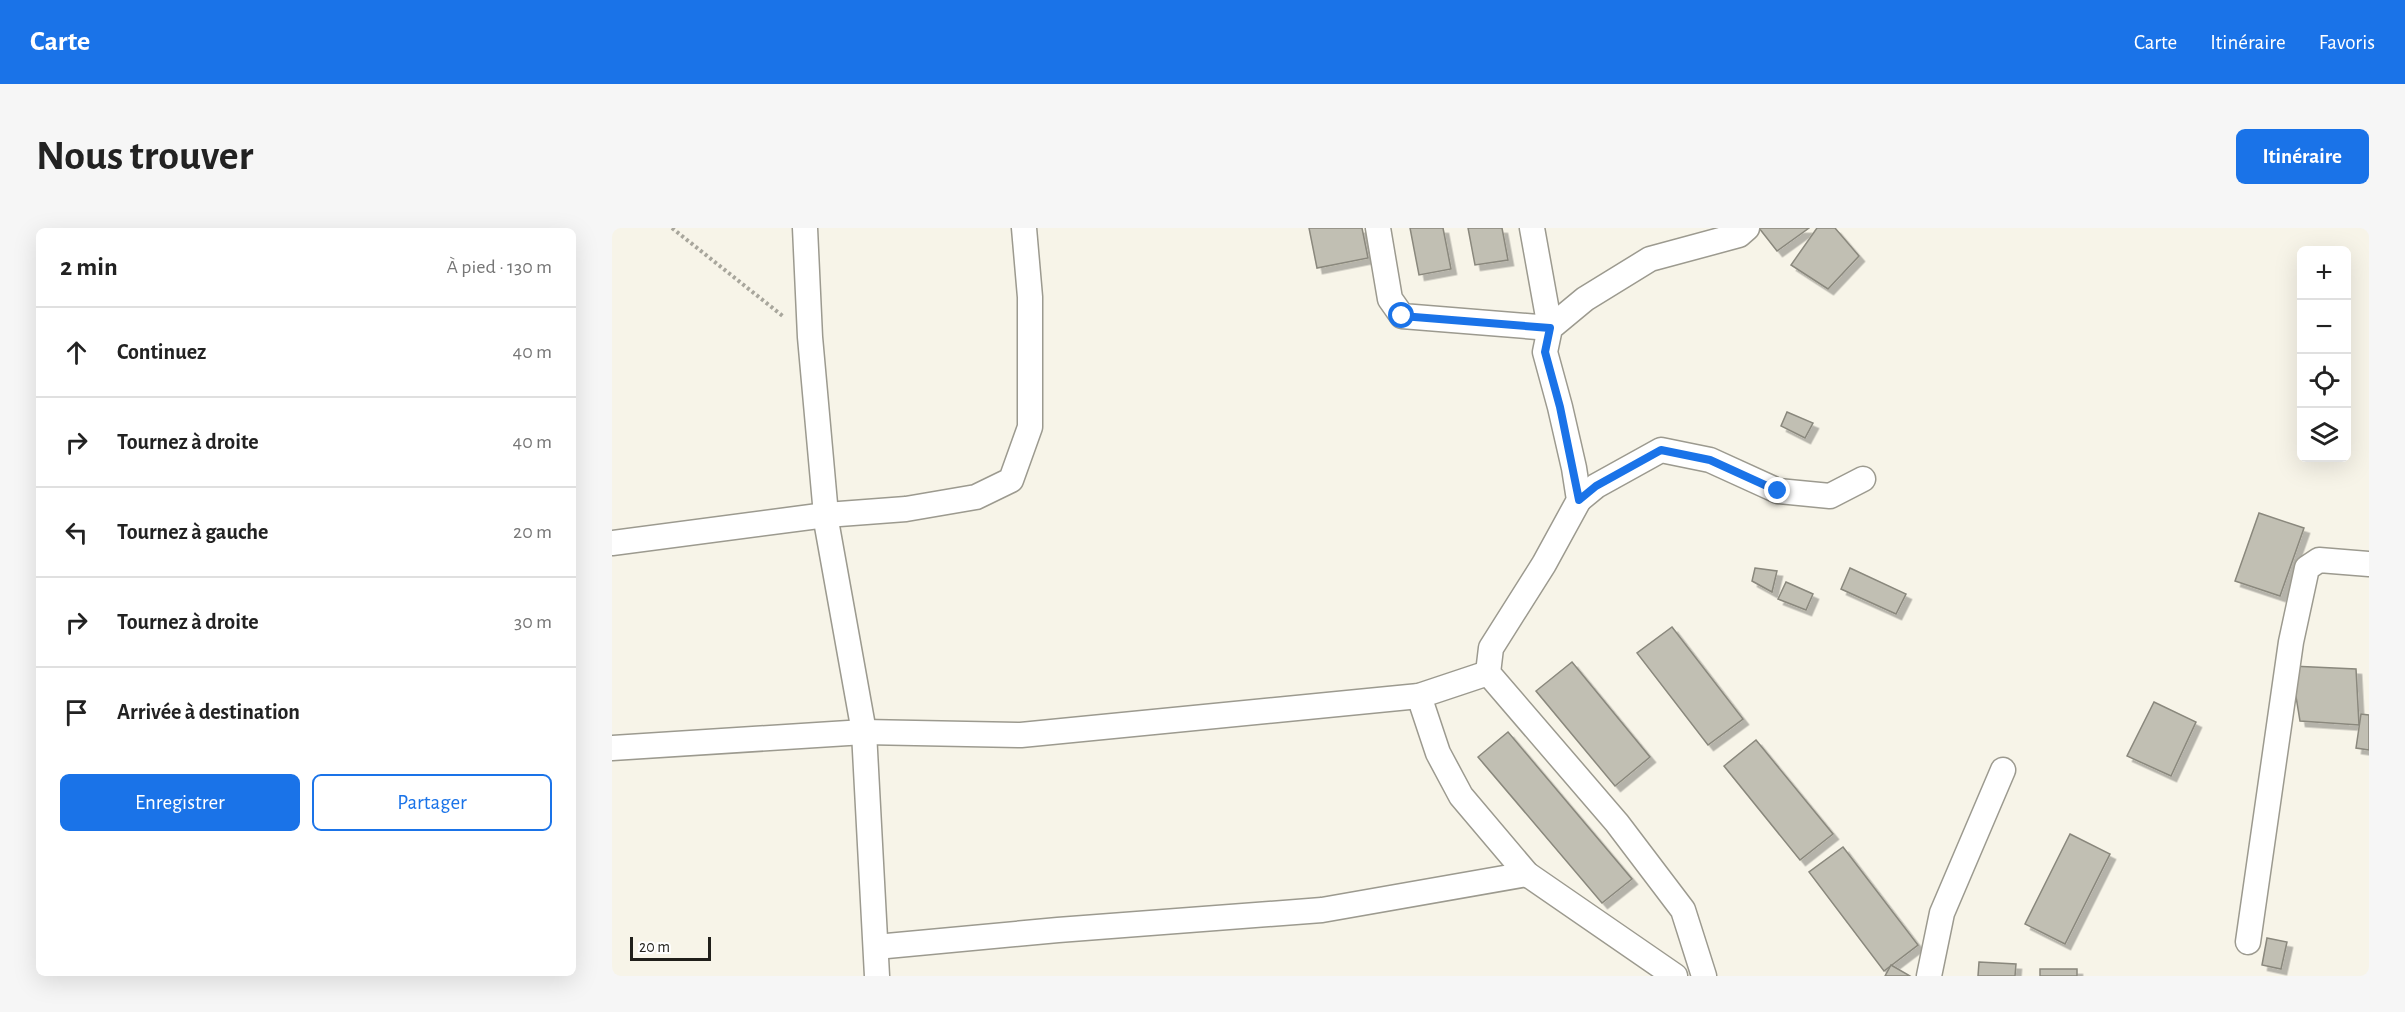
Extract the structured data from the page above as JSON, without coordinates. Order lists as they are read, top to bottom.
{
  "scale_bar": "20 m",
  "page": {
    "header": "Carte",
    "nav": ["Carte", "Itinéraire", "Favoris"],
    "buttons": [
      "Itinéraire",
      ["Enregistrer", "Partager"]
    ],
    "title": "Nous trouver",
    "heading": ["2 min", "À pied · 130 m"],
    "map_buttons": ["+", "−"],
    "list": [
      ["Continuez", "40 m"],
      ["Tournez à droite", "40 m"],
      ["Tournez à gauche", "20 m"],
      ["Tournez à droite", "30 m"],
      "Arrivée à destination"
    ],
    "scale": "20 m"
  }
}
